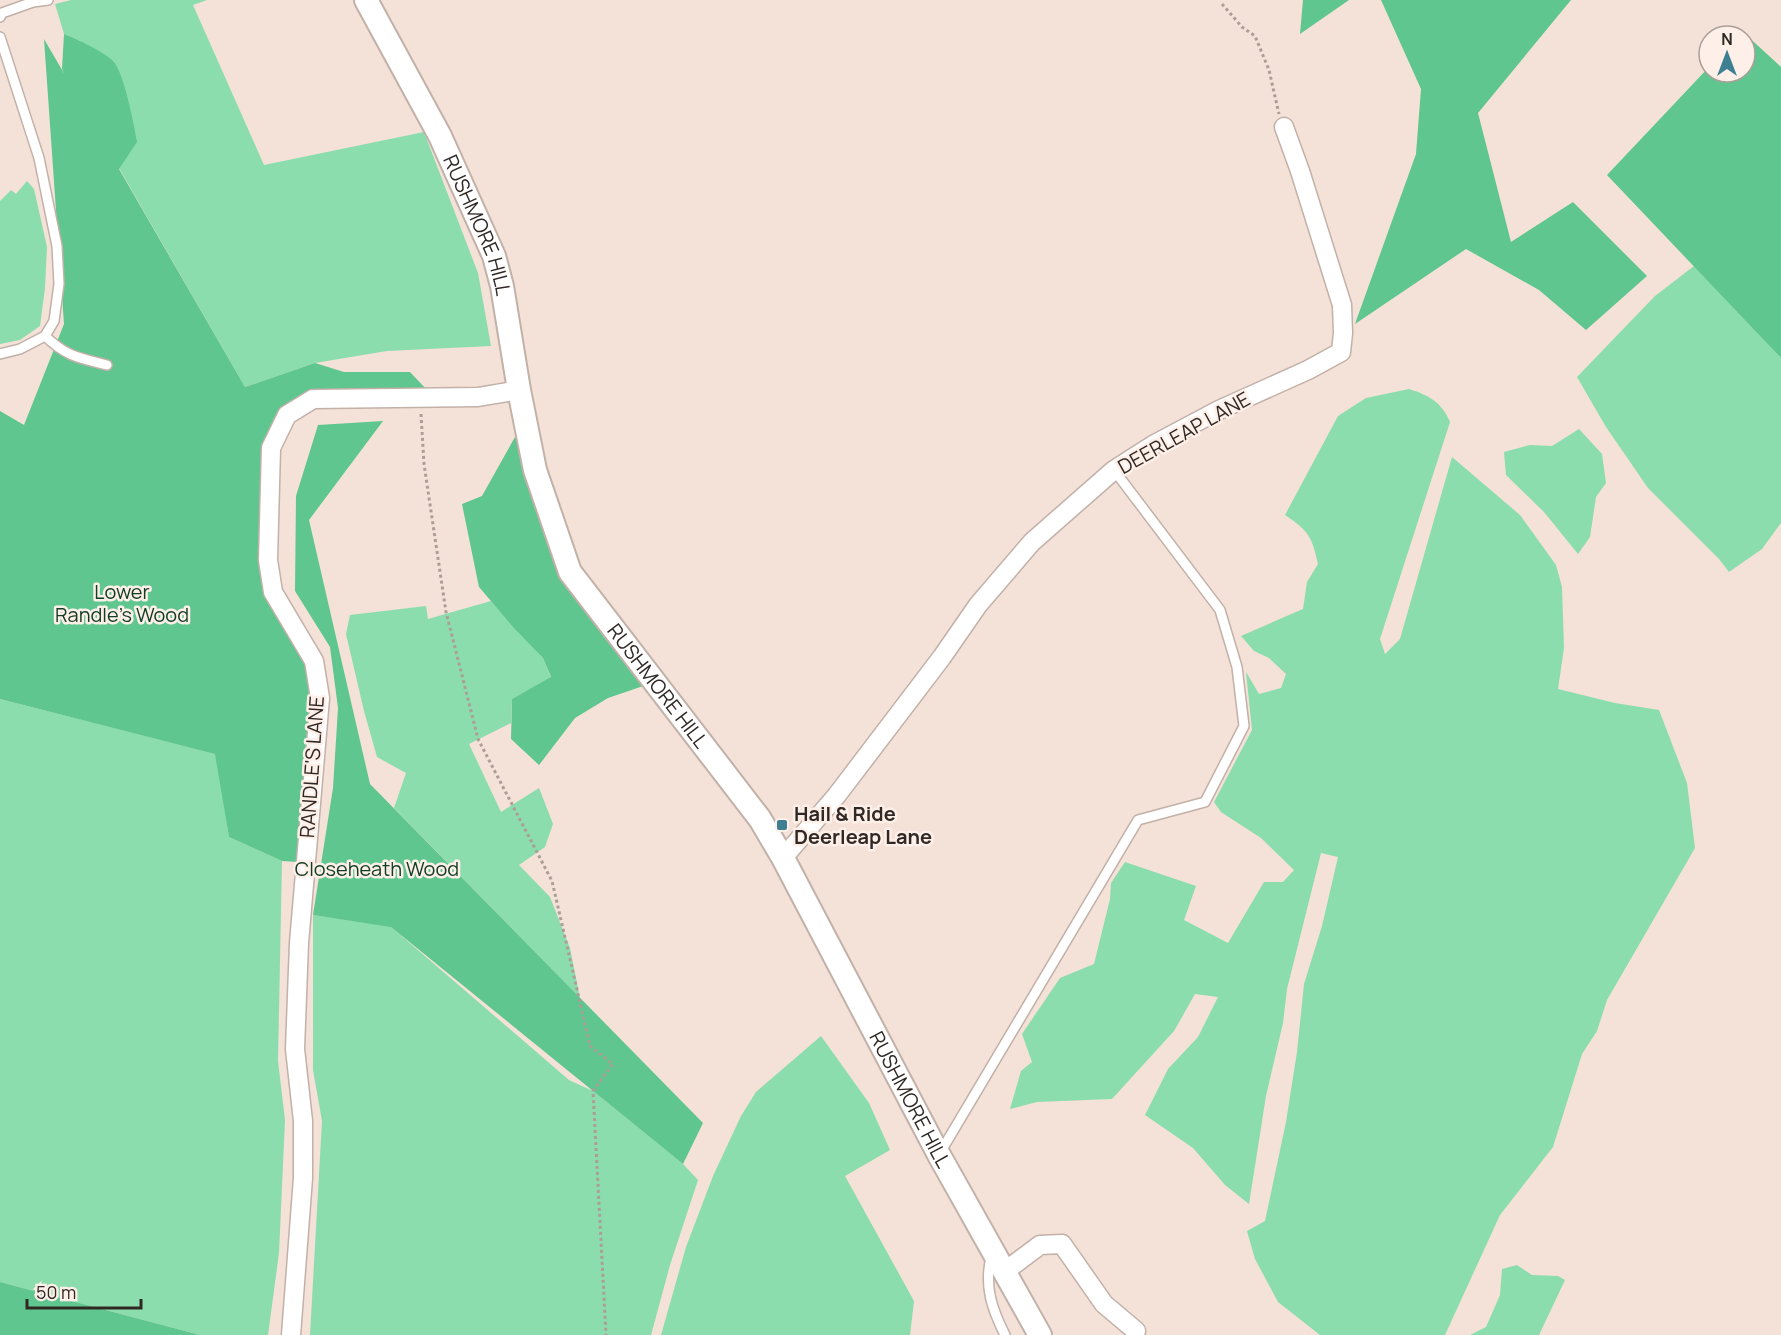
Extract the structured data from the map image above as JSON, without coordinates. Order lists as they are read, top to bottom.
{
  "streets": {
    "street": ["RUSHMORE HILL", "DEERLEAP LANE", "RANDLE'S LANE"]
  },
  "crossings": [
    ["RUSHMORE HILL", "DEERLEAP LANE"],
    ["RUSHMORE HILL", "RANDLE'S LANE"]
  ],
  "parks": ["Lower Randle's Wood", "Closeheath Wood"],
  "places": {
    "transit": ["Hail & Ride Deerleap Lane"]
  },
  "scale_bar": "50 m",
  "north": "top"
}
